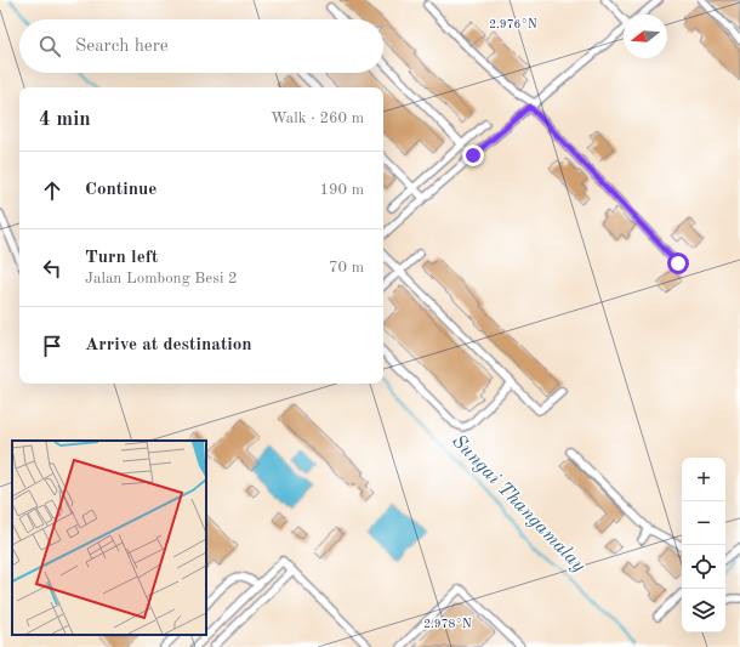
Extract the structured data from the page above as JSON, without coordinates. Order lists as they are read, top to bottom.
{
  "water": ["Sungai Thangamalay"],
  "north": "left",
  "page": {
    "search": "Search here",
    "heading": ["4 min", "Walk · 260 m"],
    "list": [
      ["Continue", "190 m"],
      ["Turn left", "Jalan Lombong Besi 2", "70 m"],
      "Arrive at destination"
    ],
    "map_buttons": ["+", "−"]
  },
  "coordinates": ["2.976°N", "2.978°N"]
}
